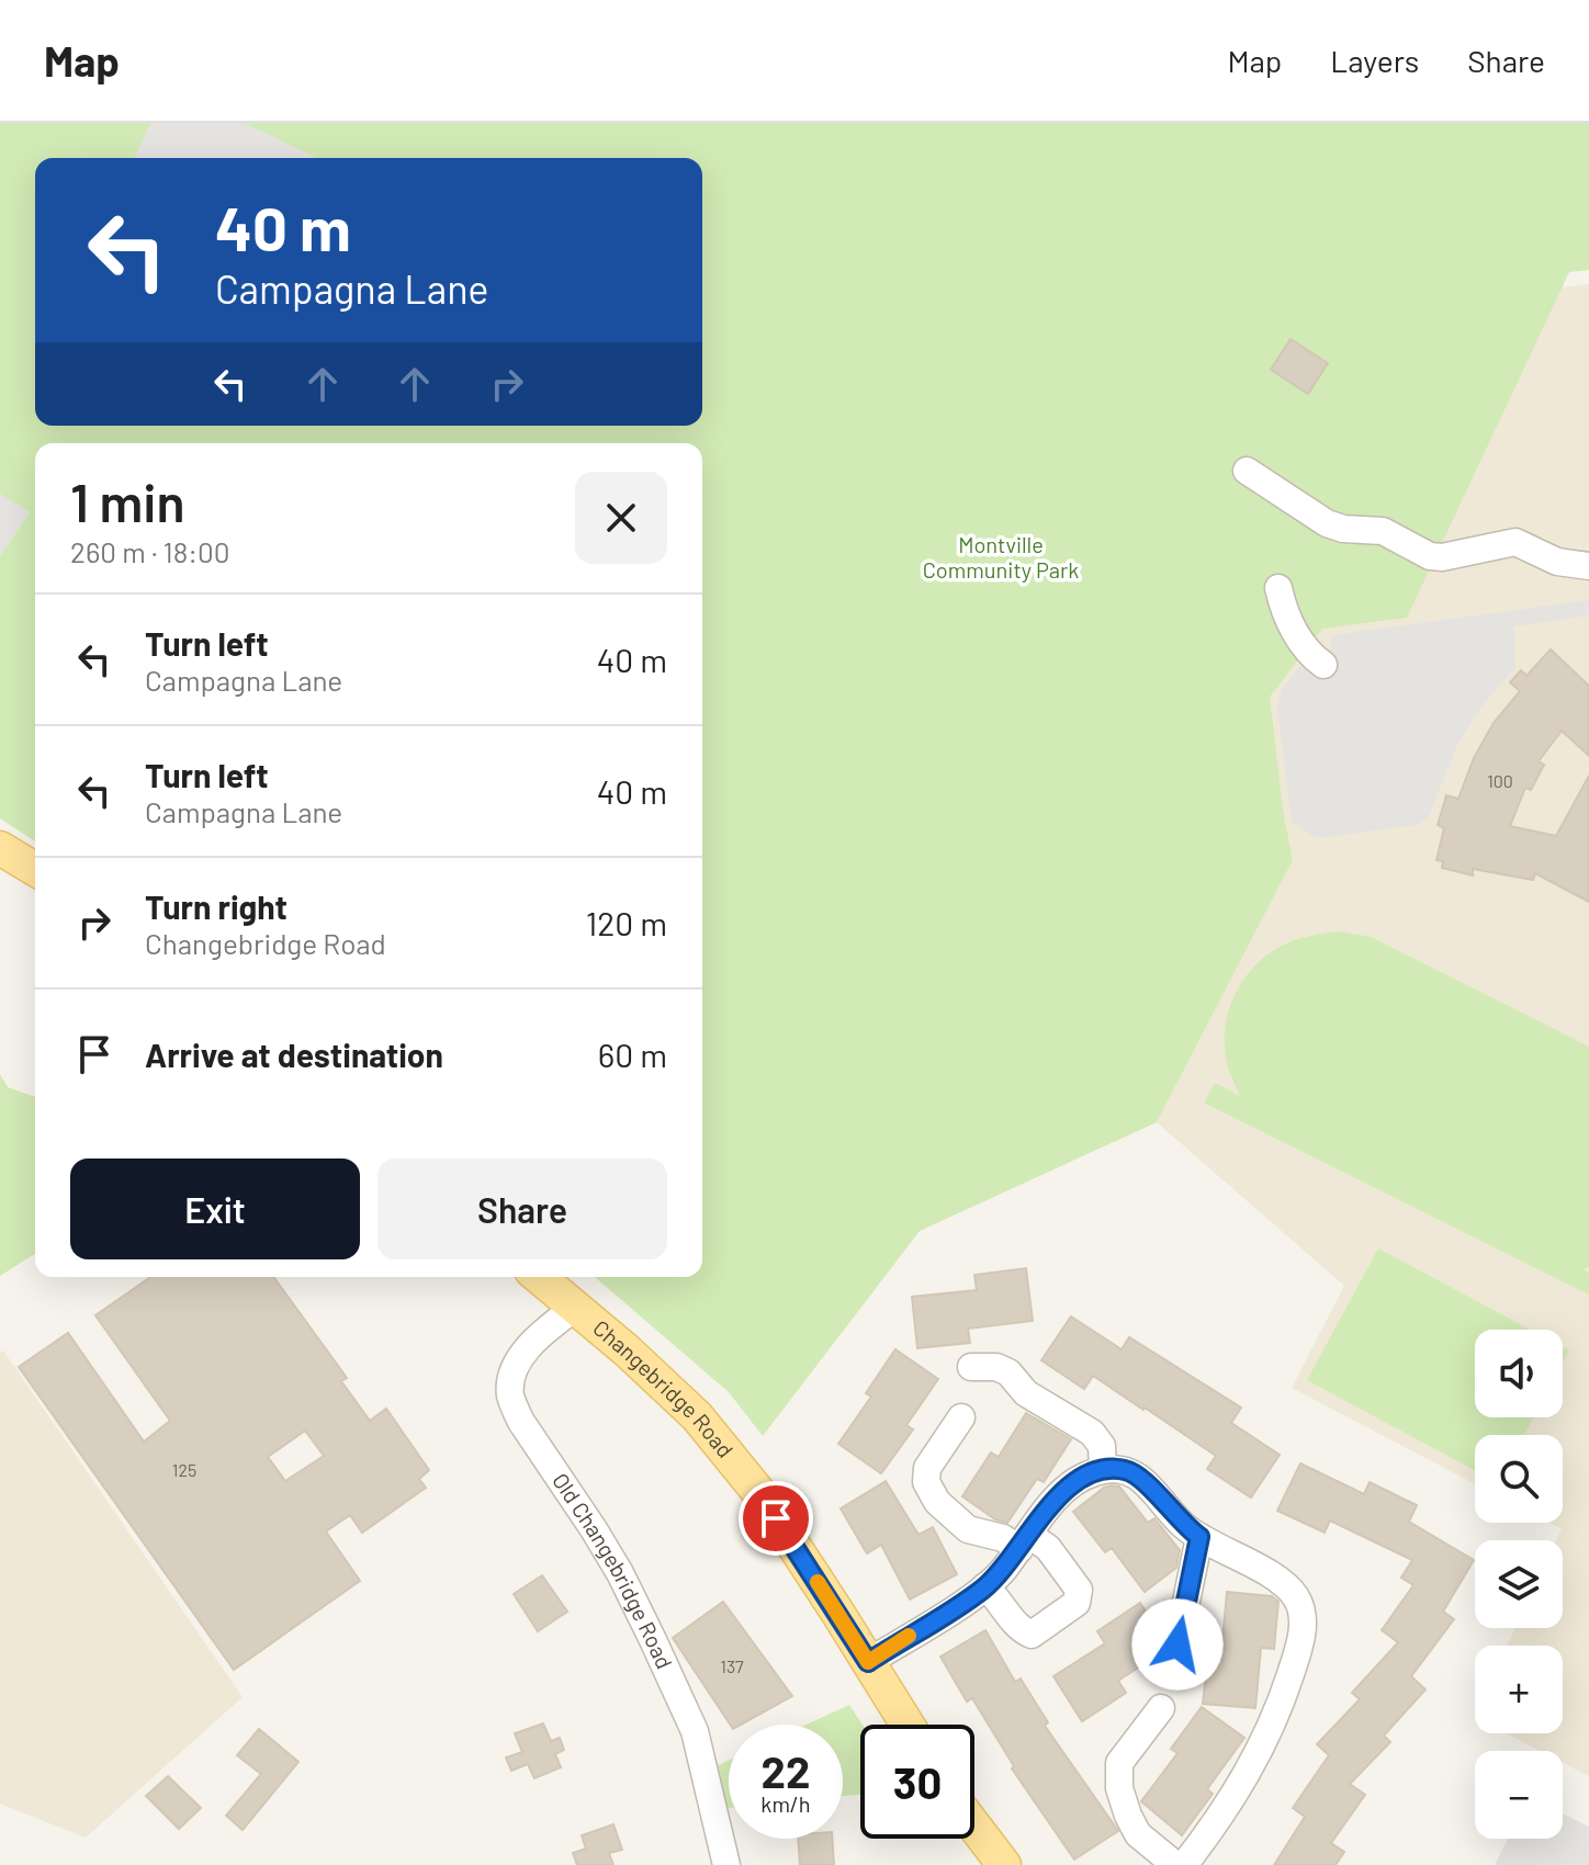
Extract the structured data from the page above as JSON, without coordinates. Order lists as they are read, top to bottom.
{
  "streets": {
    "main road": ["Changebridge Road"],
    "street": ["Old Changebridge Road"]
  },
  "crossings": [
    ["Changebridge Road", "Old Changebridge Road"]
  ],
  "parks": ["Montville Community Park"],
  "house_numbers": ["100", "125", "137"],
  "page": {
    "header": "Map",
    "nav": ["Map", "Layers", "Share"],
    "turn": ["40 m", "Campagna Lane"],
    "heading": ["1 min", "260 m · 18:00"],
    "list": [
      {
        "name": "Turn left",
        "note": "Campagna Lane",
        "value": "40 m"
      },
      {
        "name": "Turn left",
        "note": "Campagna Lane",
        "value": "40 m"
      },
      {
        "name": "Turn right",
        "note": "Changebridge Road",
        "value": "120 m"
      },
      {
        "name": "Arrive at destination",
        "value": "60 m"
      }
    ],
    "buttons": ["Exit", "Share"],
    "map_buttons": ["+", "−"],
    "speed": "22 km/h",
    "limit": "30"
  }
}
